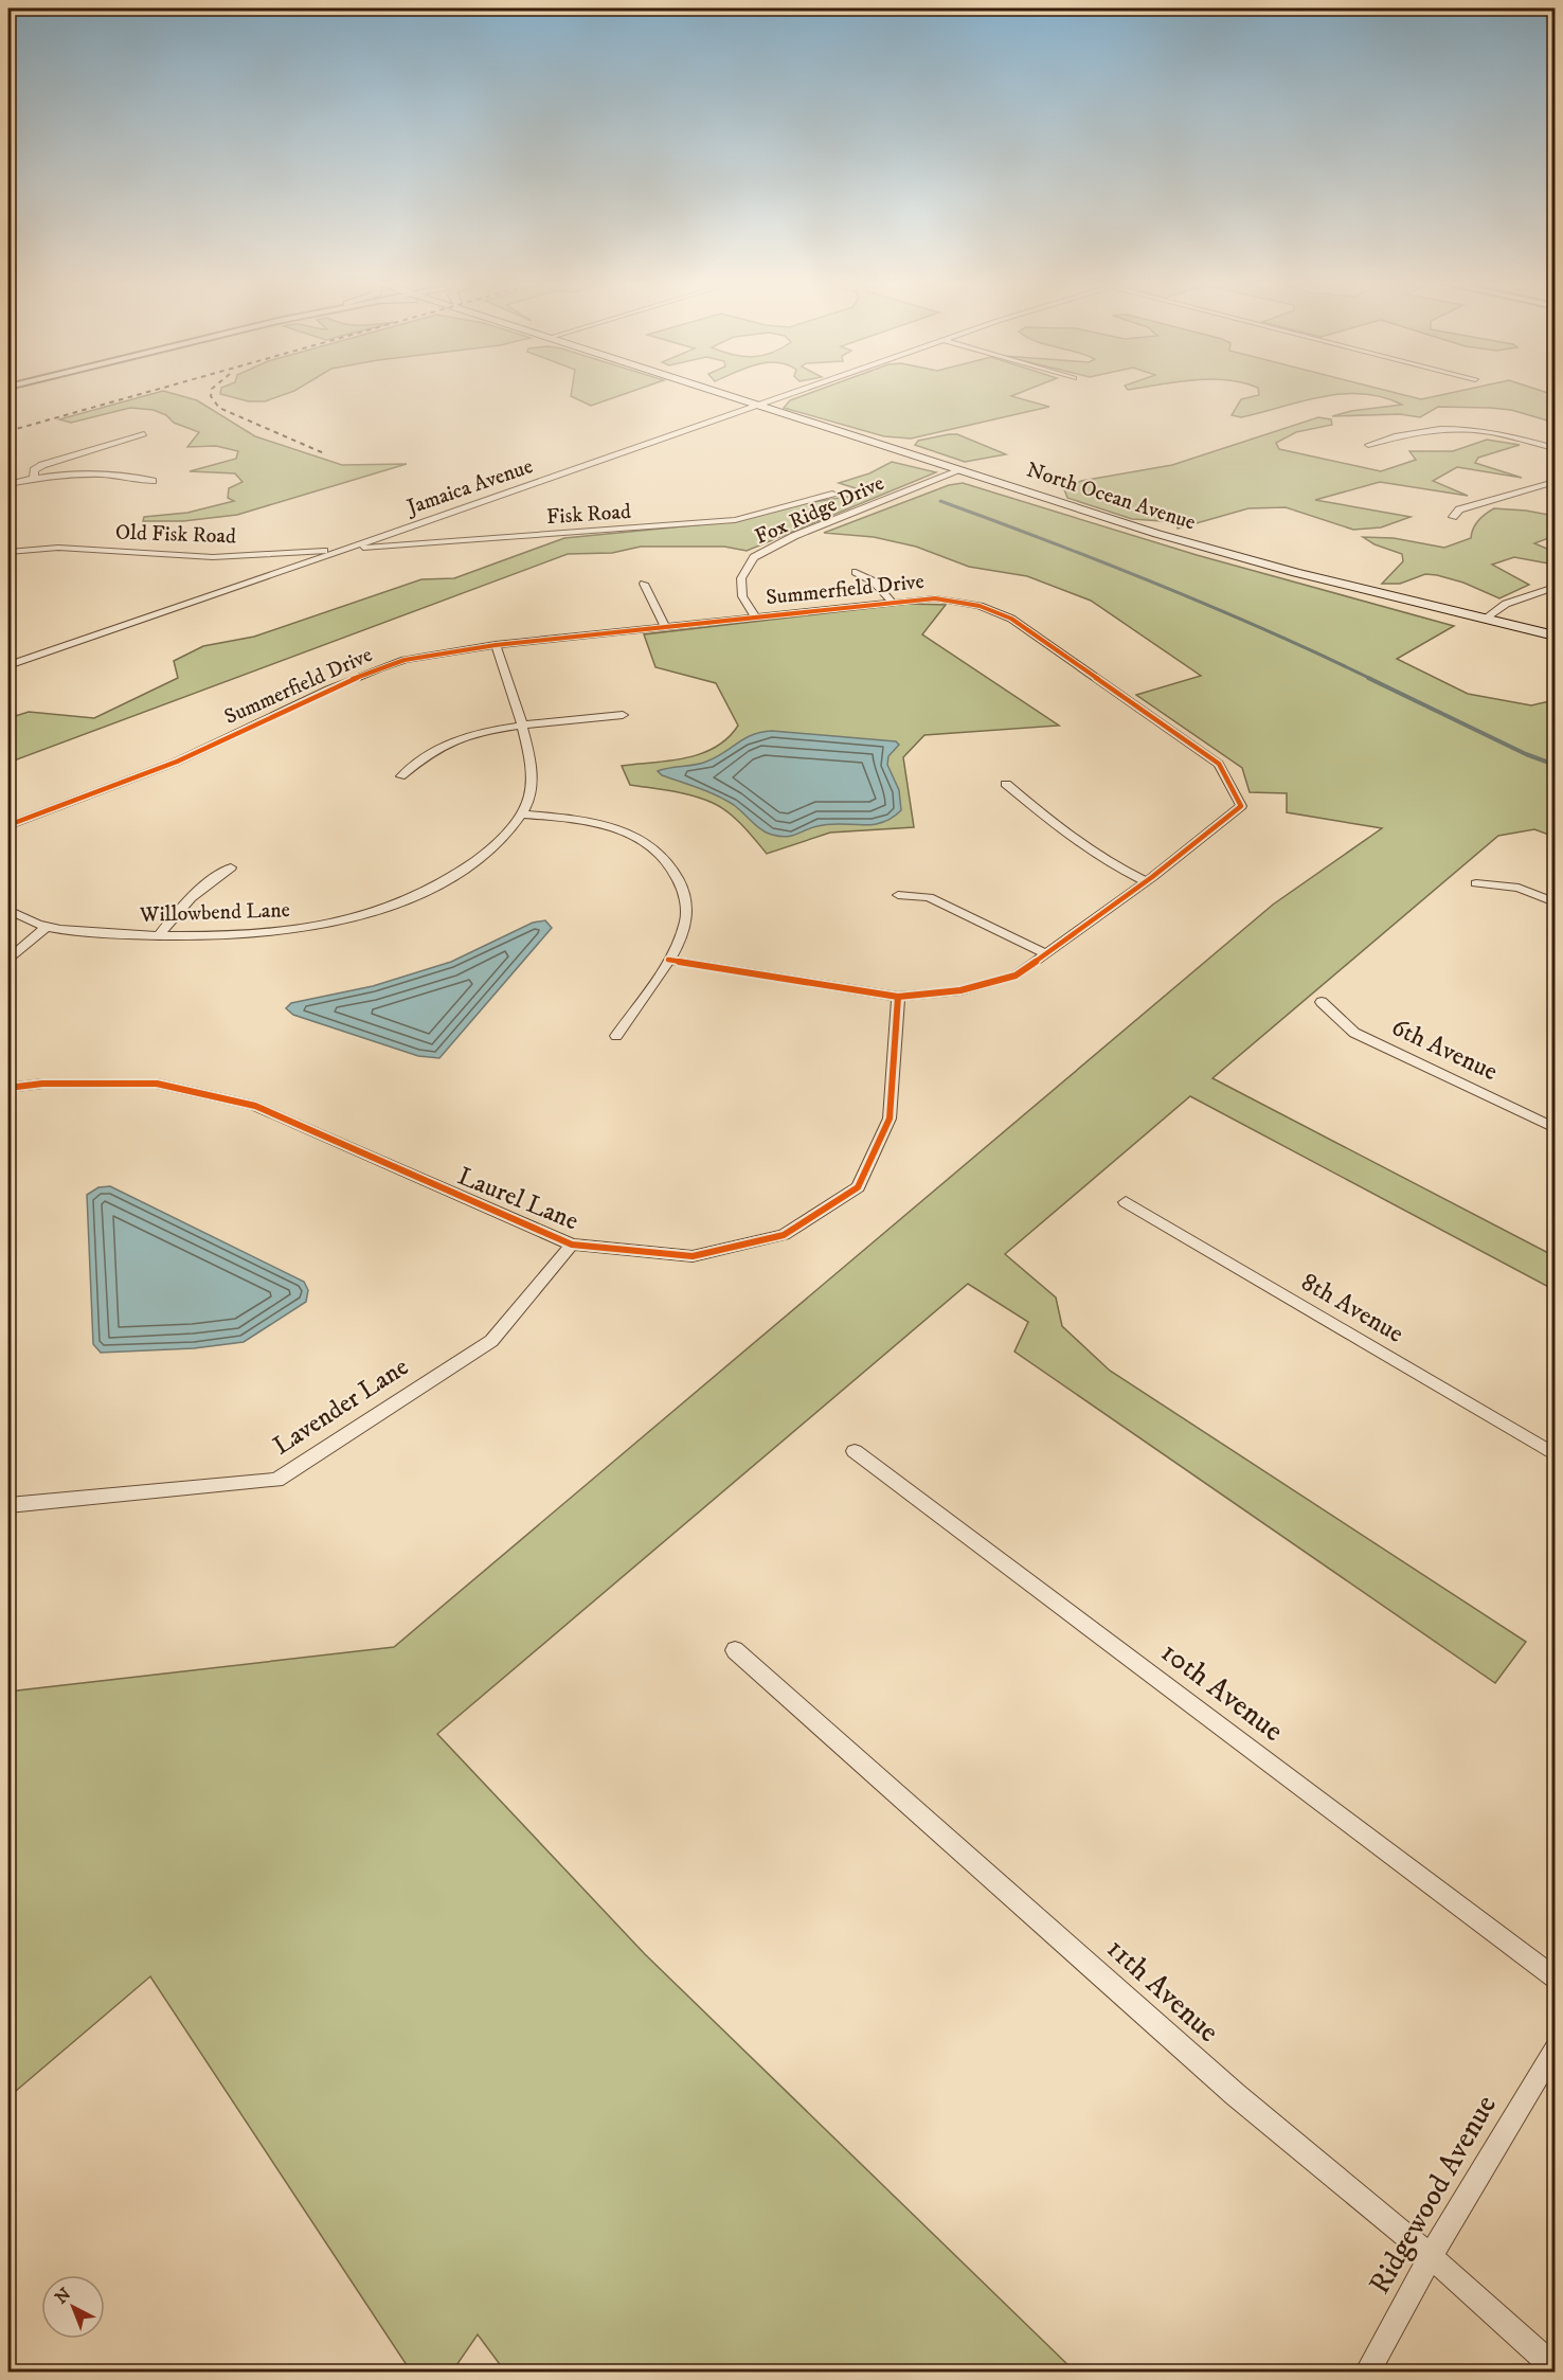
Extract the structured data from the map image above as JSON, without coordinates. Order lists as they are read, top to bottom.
{
  "streets": {
    "main road": ["North Ocean Avenue"],
    "street": [
      "Jamaica Avenue",
      "Fox Ridge Drive",
      "Fisk Road",
      "Old Fisk Road",
      "Summerfield Drive",
      "Willowbend Lane",
      "6th Avenue",
      "Laurel Lane",
      "8th Avenue",
      "Lavender Lane",
      "10th Avenue",
      "11th Avenue",
      "Ridgewood Avenue"
    ]
  },
  "crossings": [
    ["Jamaica Avenue", "North Ocean Avenue"],
    ["Jamaica Avenue", "Fisk Road"],
    ["Jamaica Avenue", "Old Fisk Road"],
    ["North Ocean Avenue", "Fox Ridge Drive"],
    ["Fox Ridge Drive", "Summerfield Drive"],
    ["Fisk Road", "Old Fisk Road"],
    ["Summerfield Drive", "Willowbend Lane"],
    ["Summerfield Drive", "Laurel Lane"],
    ["Laurel Lane", "Lavender Lane"],
    ["11th Avenue", "Ridgewood Avenue"]
  ],
  "north": "top left"
}
